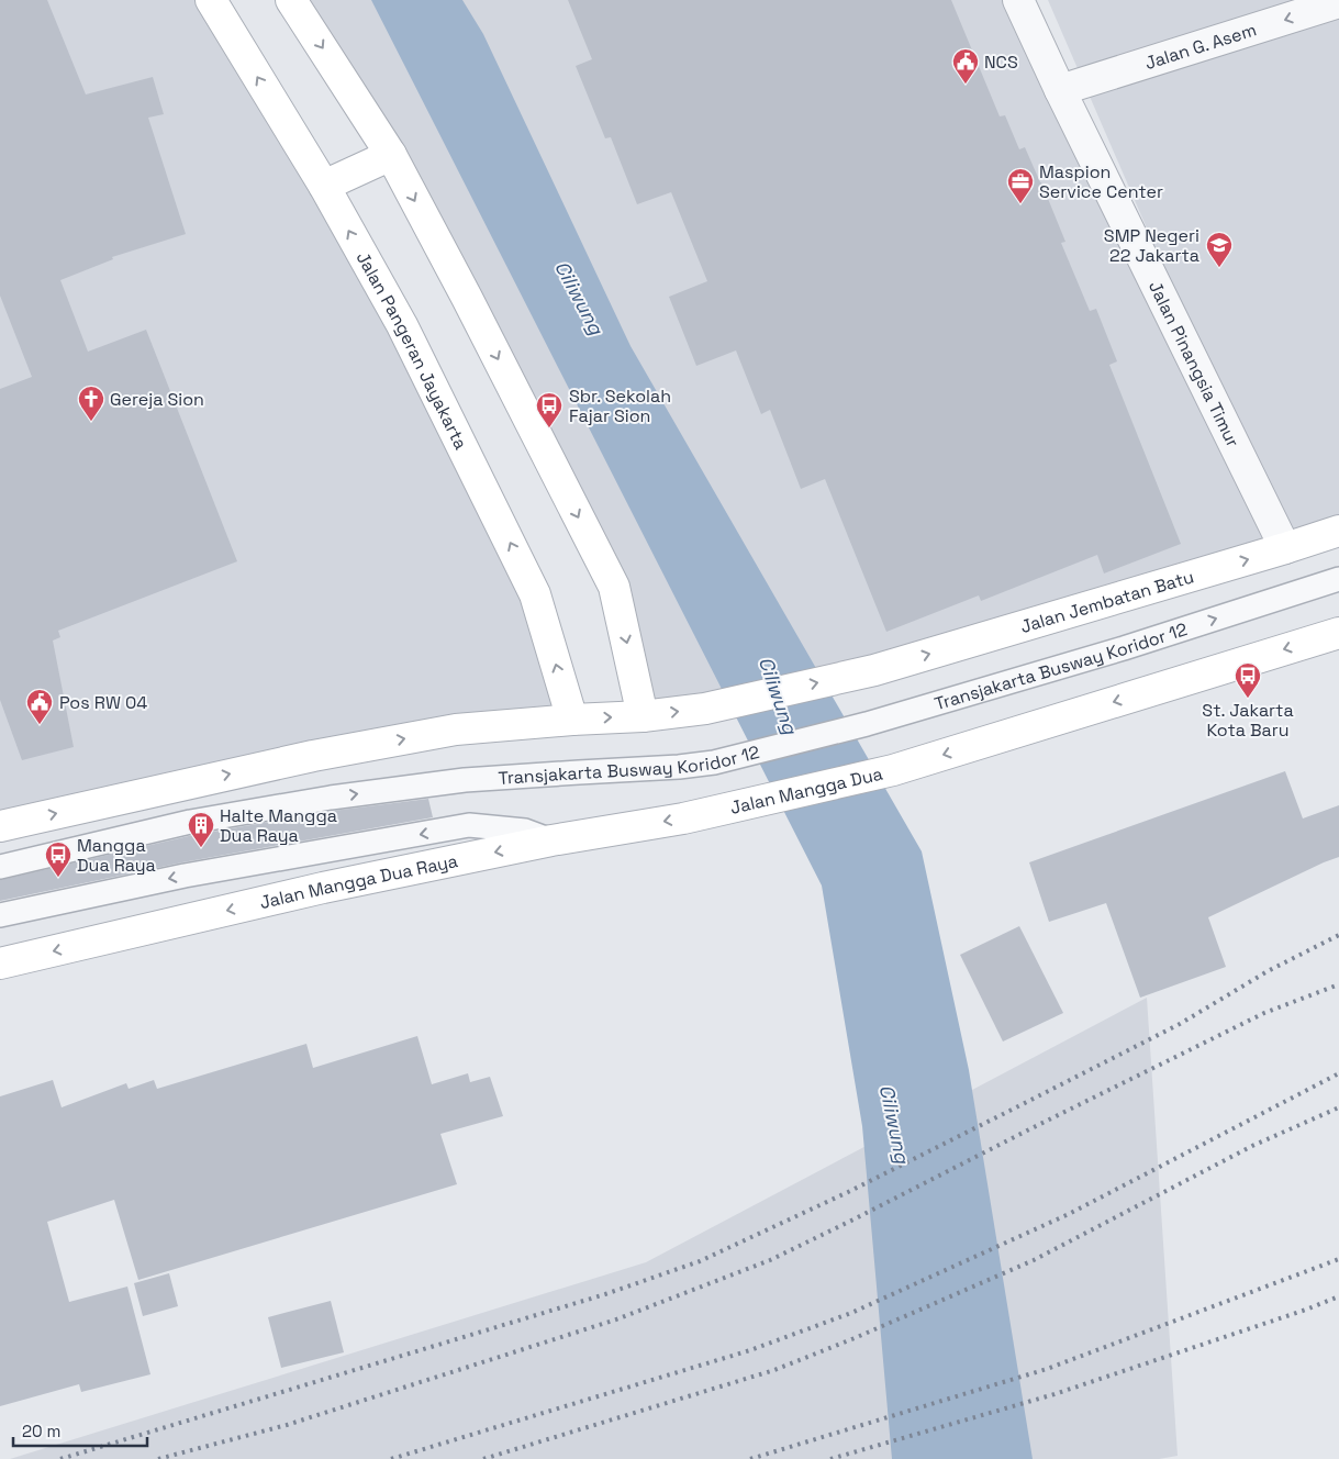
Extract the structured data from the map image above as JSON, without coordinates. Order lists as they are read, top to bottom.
{
  "streets": {
    "main road": [
      "Jalan Pangeran Jayakarta",
      "Jalan Jembatan Batu",
      "Jalan Mangga Dua",
      "Jalan Mangga Dua Raya"
    ],
    "street": ["Jalan G. Asem", "Jalan Pinangsia Timur"],
    "lane": ["Transjakarta Busway Koridor 12"]
  },
  "crossings": [
    ["Jalan G. Asem", "Jalan Pinangsia Timur"],
    ["Jalan Pinangsia Timur", "Jalan Jembatan Batu"],
    ["Jalan Mangga Dua", "Jalan Mangga Dua Raya"]
  ],
  "one_way": ["Jalan G. Asem", "Jalan Jembatan Batu", "Jalan Mangga Dua"],
  "water": ["Ciliwung"],
  "places": {
    "public building": ["NCS", "Pos RW 04"],
    "office": ["Maspion Service Center"],
    "school or university": ["SMP Negeri 22 Jakarta"],
    "church": ["Gereja Sion"],
    "bus stop": ["Sbr. Sekolah Fajar Sion", "St. Jakarta Kota Baru", "Mangga Dua Raya"],
    "building": ["Halte Mangga Dua Raya"]
  },
  "scale_bar": "20 m"
}
